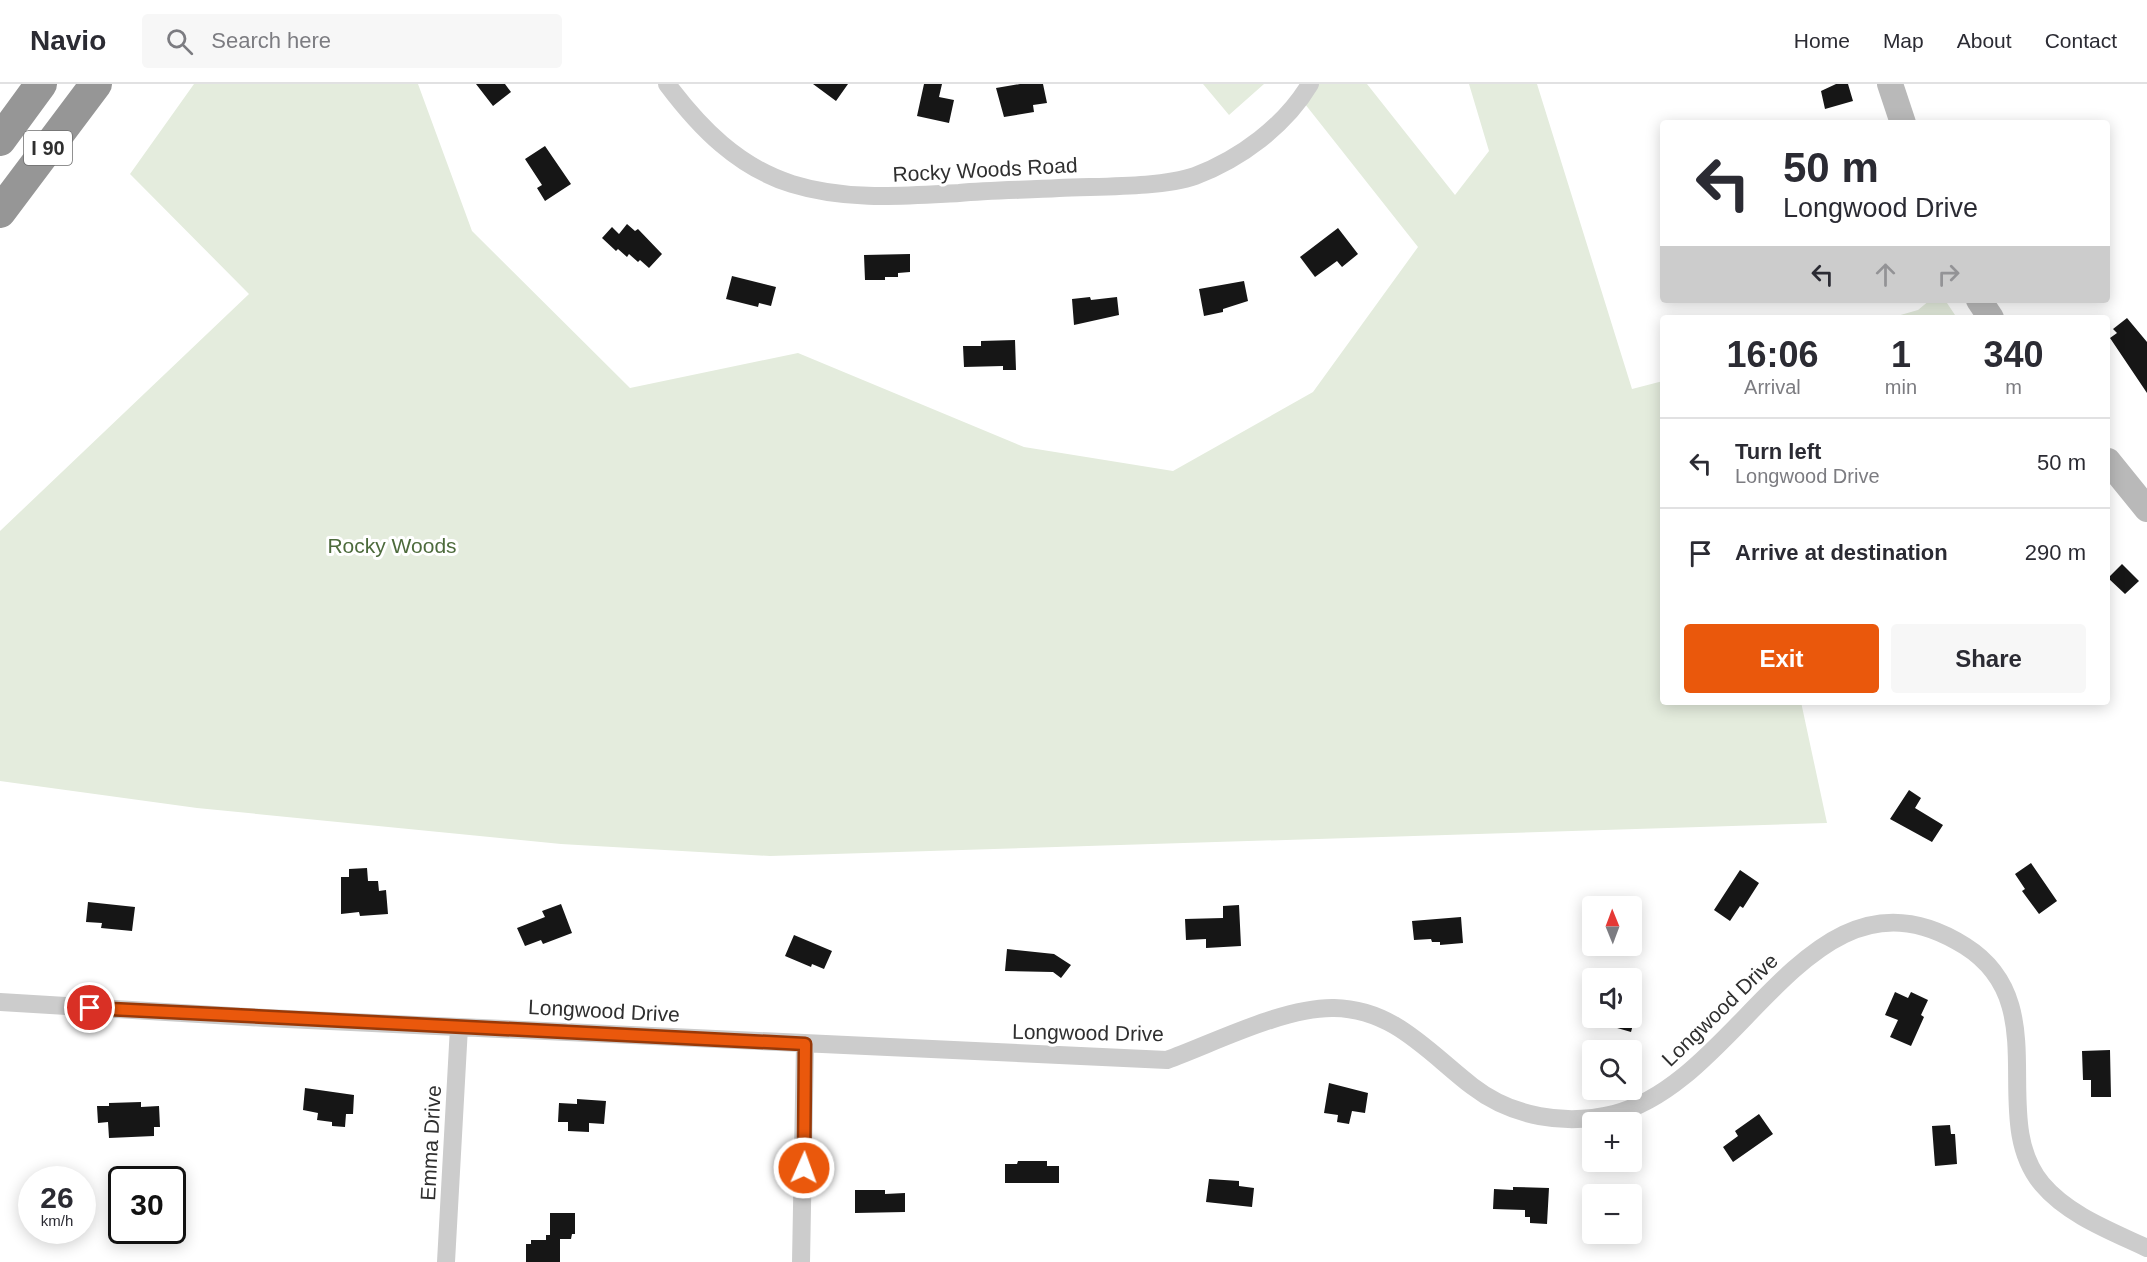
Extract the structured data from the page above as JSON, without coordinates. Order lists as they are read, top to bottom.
{
  "streets": {
    "highway": ["I 90"],
    "street": ["Rocky Woods Road", "Longwood Drive", "Emma Drive"]
  },
  "crossings": [
    ["Longwood Drive", "Emma Drive"]
  ],
  "parks": ["Rocky Woods"],
  "north": "top",
  "page": {
    "header": "Navio",
    "search": "Search here",
    "nav": [
      "Home",
      "Map",
      "About",
      "Contact"
    ],
    "turn": ["50 m", "Longwood Drive"],
    "eta": [
      "16:06",
      "Arrival",
      "1",
      "min",
      "340",
      "m"
    ],
    "list": [
      {
        "name": "Turn left",
        "note": "Longwood Drive",
        "value": "50 m"
      },
      {
        "name": "Arrive at destination",
        "value": "290 m"
      }
    ],
    "buttons": ["Exit", "Share"],
    "map_buttons": ["+", "−"],
    "speed": "26 km/h",
    "limit": "30"
  }
}
